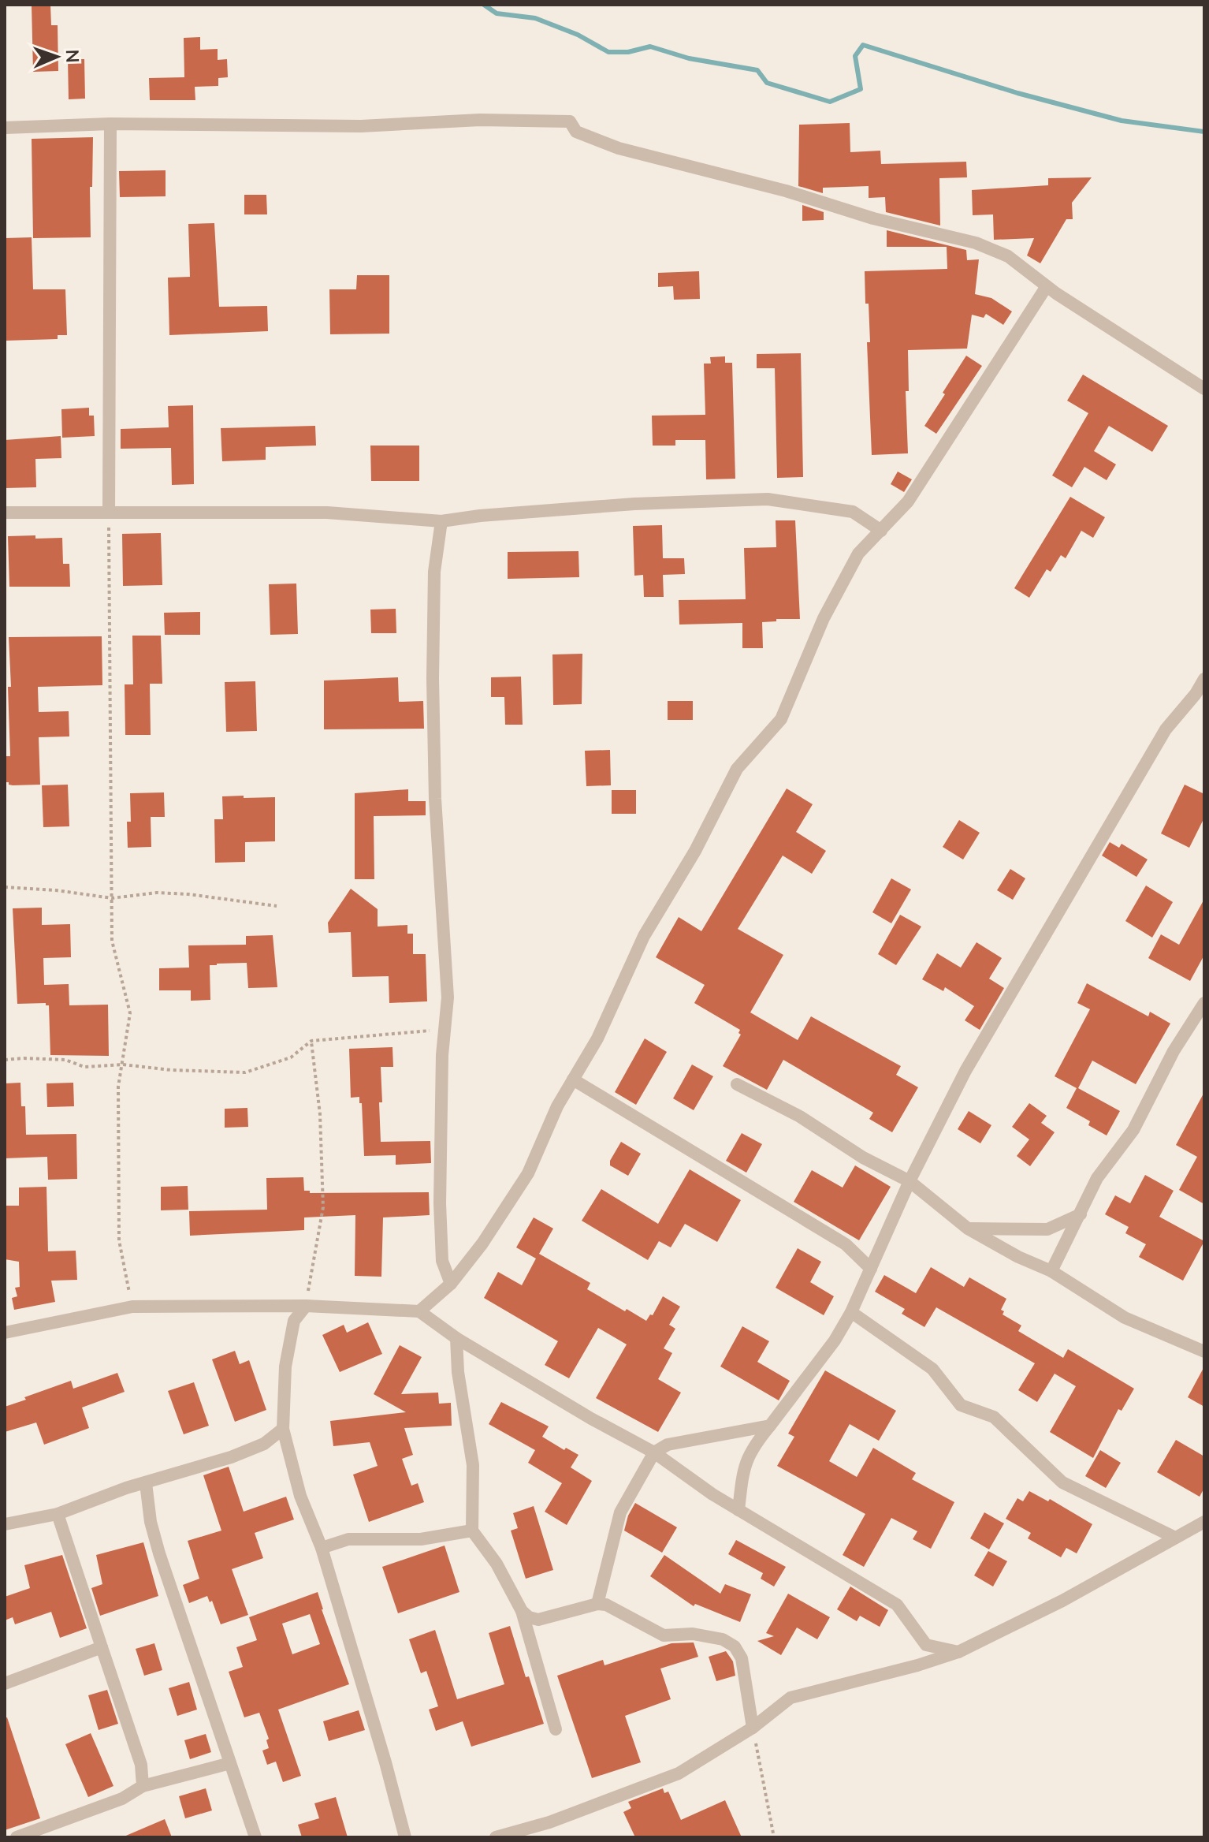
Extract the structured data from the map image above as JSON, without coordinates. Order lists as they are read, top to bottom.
{
  "north": "right"
}
